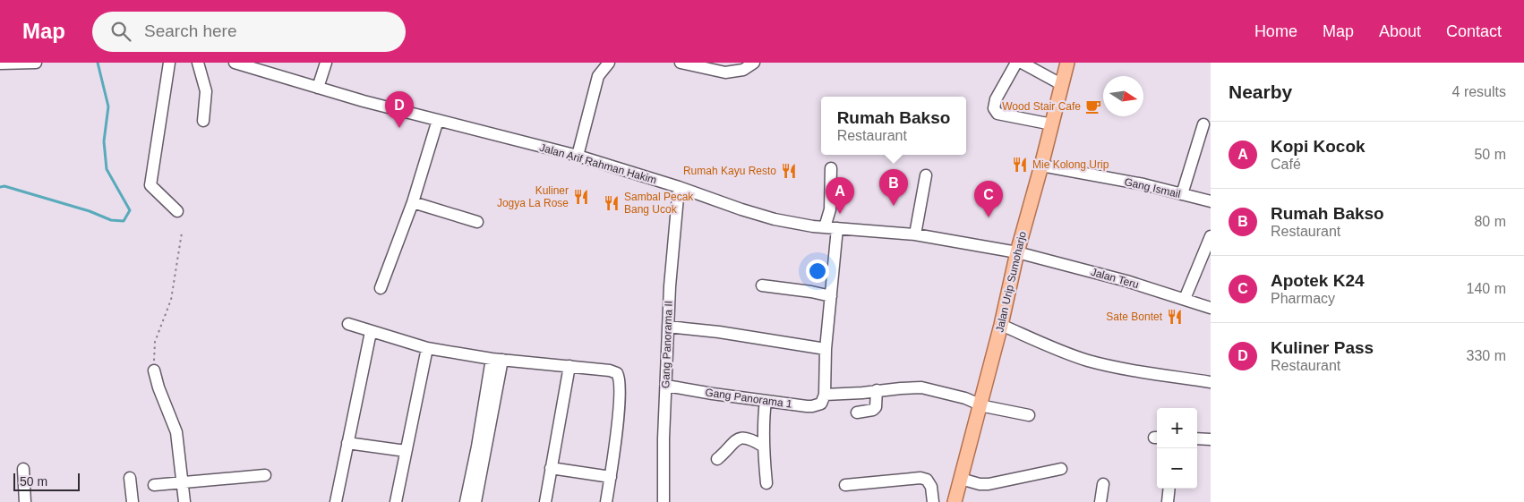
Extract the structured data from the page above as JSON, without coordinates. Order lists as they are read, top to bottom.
{
  "streets": {
    "main road": ["Jalan Urip Sumoharjo"],
    "street": [
      "Jalan Arif Rahman Hakim",
      "Gang Ismail",
      "Jalan Teru",
      "Gang Panorama II",
      "Gang Panorama 1"
    ]
  },
  "crossings": [
    ["Jalan Arif Rahman Hakim", "Jalan Teru"],
    ["Jalan Arif Rahman Hakim", "Jalan Urip Sumoharjo"],
    ["Jalan Arif Rahman Hakim", "Gang Panorama II"],
    ["Gang Ismail", "Jalan Urip Sumoharjo"],
    ["Jalan Teru", "Jalan Urip Sumoharjo"],
    ["Gang Panorama II", "Gang Panorama 1"]
  ],
  "places": {
    "cafe": ["Wood Stair Cafe"],
    "restaurant": [
      "Mie Kolong Urip",
      "Rumah Kayu Resto",
      "Kuliner Jogya La Rose",
      "Sambal Pecak Bang Ucok",
      "Sate Bontet"
    ]
  },
  "scale_bar": "50 m",
  "north": "right",
  "page": {
    "header": "Map",
    "search": "Search here",
    "nav": [
      "Home",
      "Map",
      "About",
      "Contact"
    ],
    "heading": ["Nearby", "4 results"],
    "pins": [
      "D",
      "B",
      "A",
      "C"
    ],
    "popup": ["Rumah Bakso", "Restaurant"],
    "list": [
      {
        "mark": "A",
        "name": "Kopi Kocok",
        "note": "Café",
        "value": "50 m"
      },
      {
        "mark": "B",
        "name": "Rumah Bakso",
        "note": "Restaurant",
        "value": "80 m"
      },
      {
        "mark": "C",
        "name": "Apotek K24",
        "note": "Pharmacy",
        "value": "140 m"
      },
      {
        "mark": "D",
        "name": "Kuliner Pass",
        "note": "Restaurant",
        "value": "330 m"
      }
    ],
    "map_buttons": ["+", "−"],
    "scale": "50 m"
  }
}
